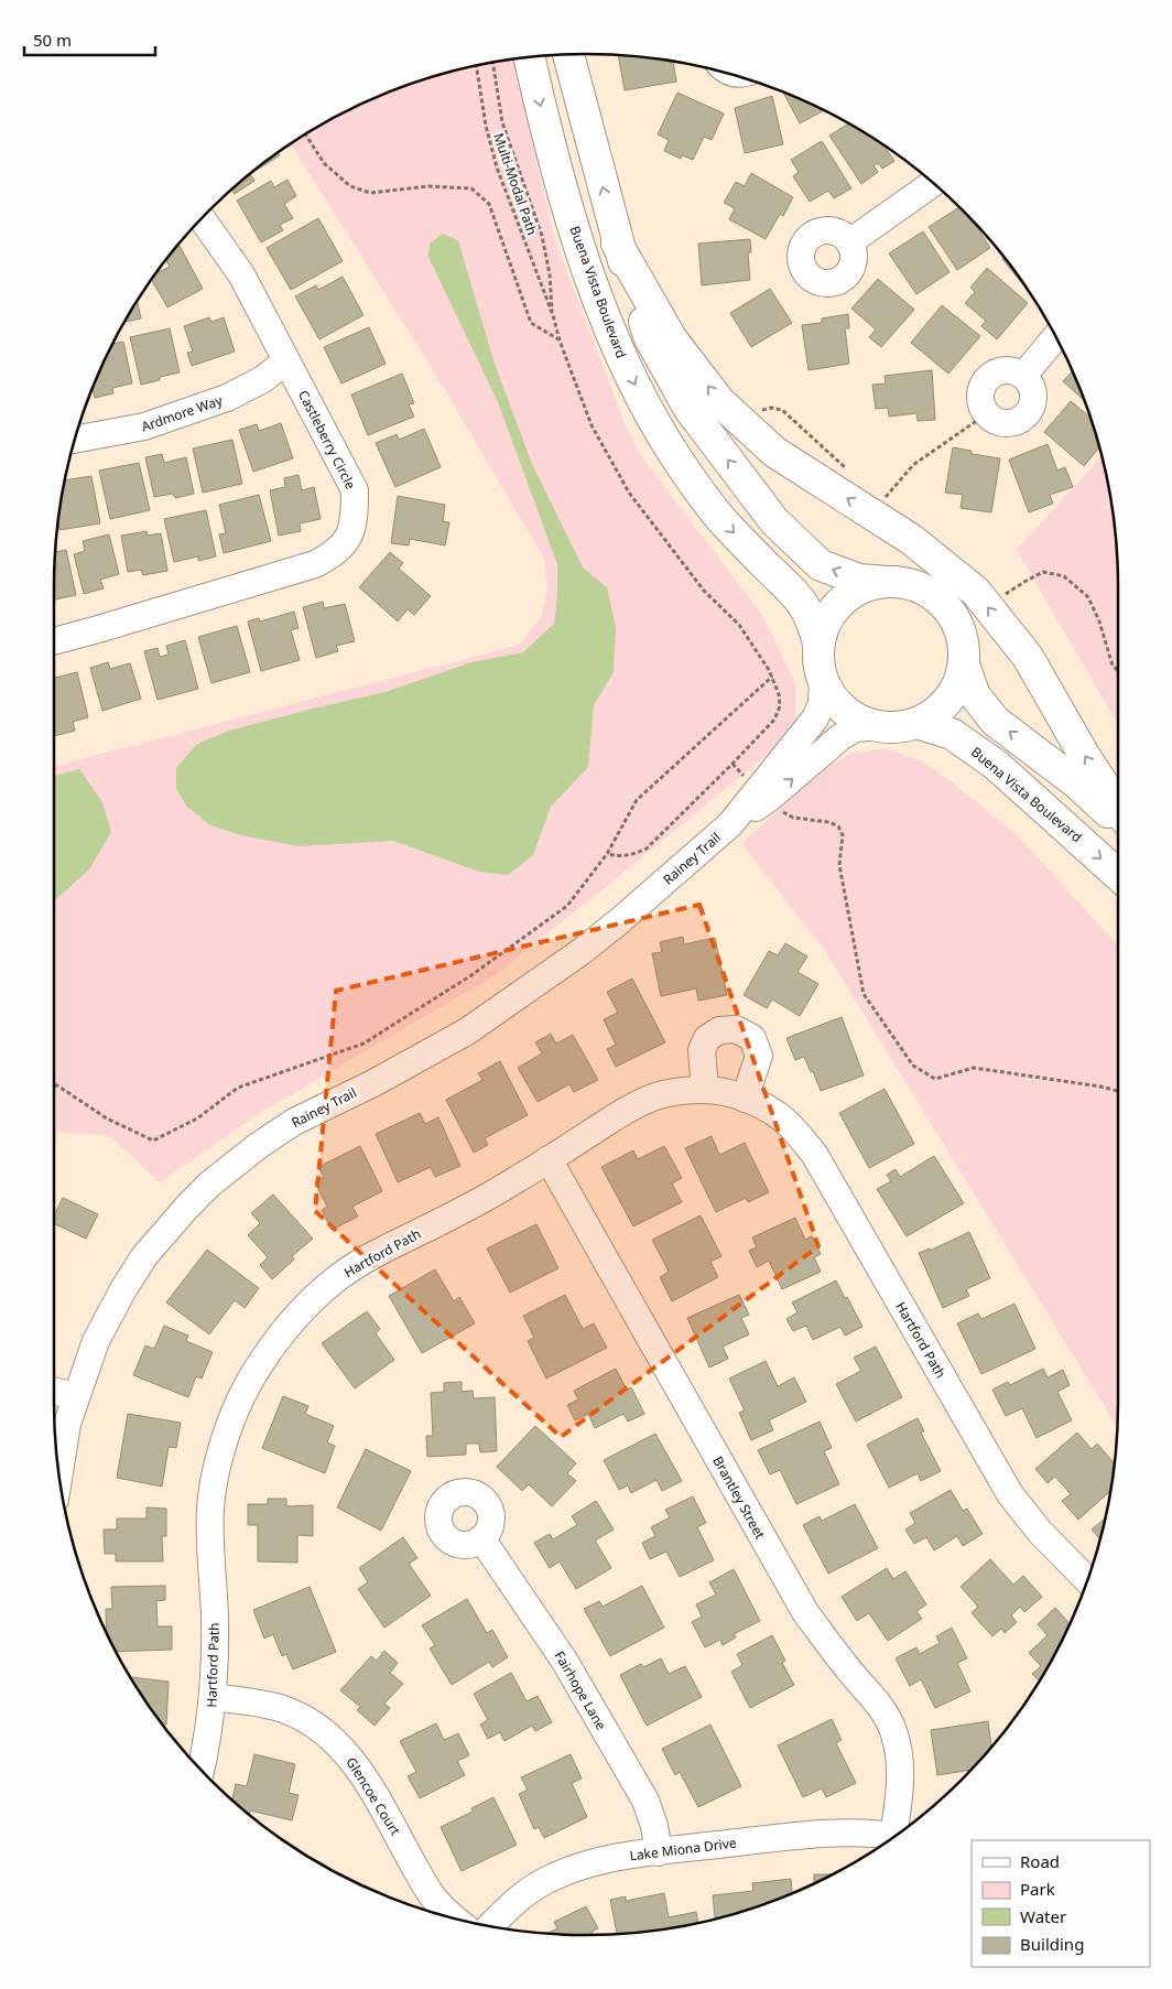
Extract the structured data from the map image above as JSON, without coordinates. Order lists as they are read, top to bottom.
{
  "streets": {
    "main road": ["Buena Vista Boulevard"],
    "street": [
      "Ardmore Way",
      "Castleberry Circle",
      "Rainey Trail",
      "Hartford Path",
      "Brantley Street",
      "Fairhope Lane",
      "Glencoe Court",
      "Lake Miona Drive"
    ],
    "path": ["Multi-Modal Path"]
  },
  "crossings": [
    ["Buena Vista Boulevard", "Rainey Trail"],
    ["Ardmore Way", "Castleberry Circle"],
    ["Hartford Path", "Brantley Street"],
    ["Hartford Path", "Glencoe Court"],
    ["Fairhope Lane", "Lake Miona Drive"]
  ],
  "legend": [
    "Road",
    "Park",
    "Water",
    "Building"
  ],
  "scale_bar": "50 m"
}
